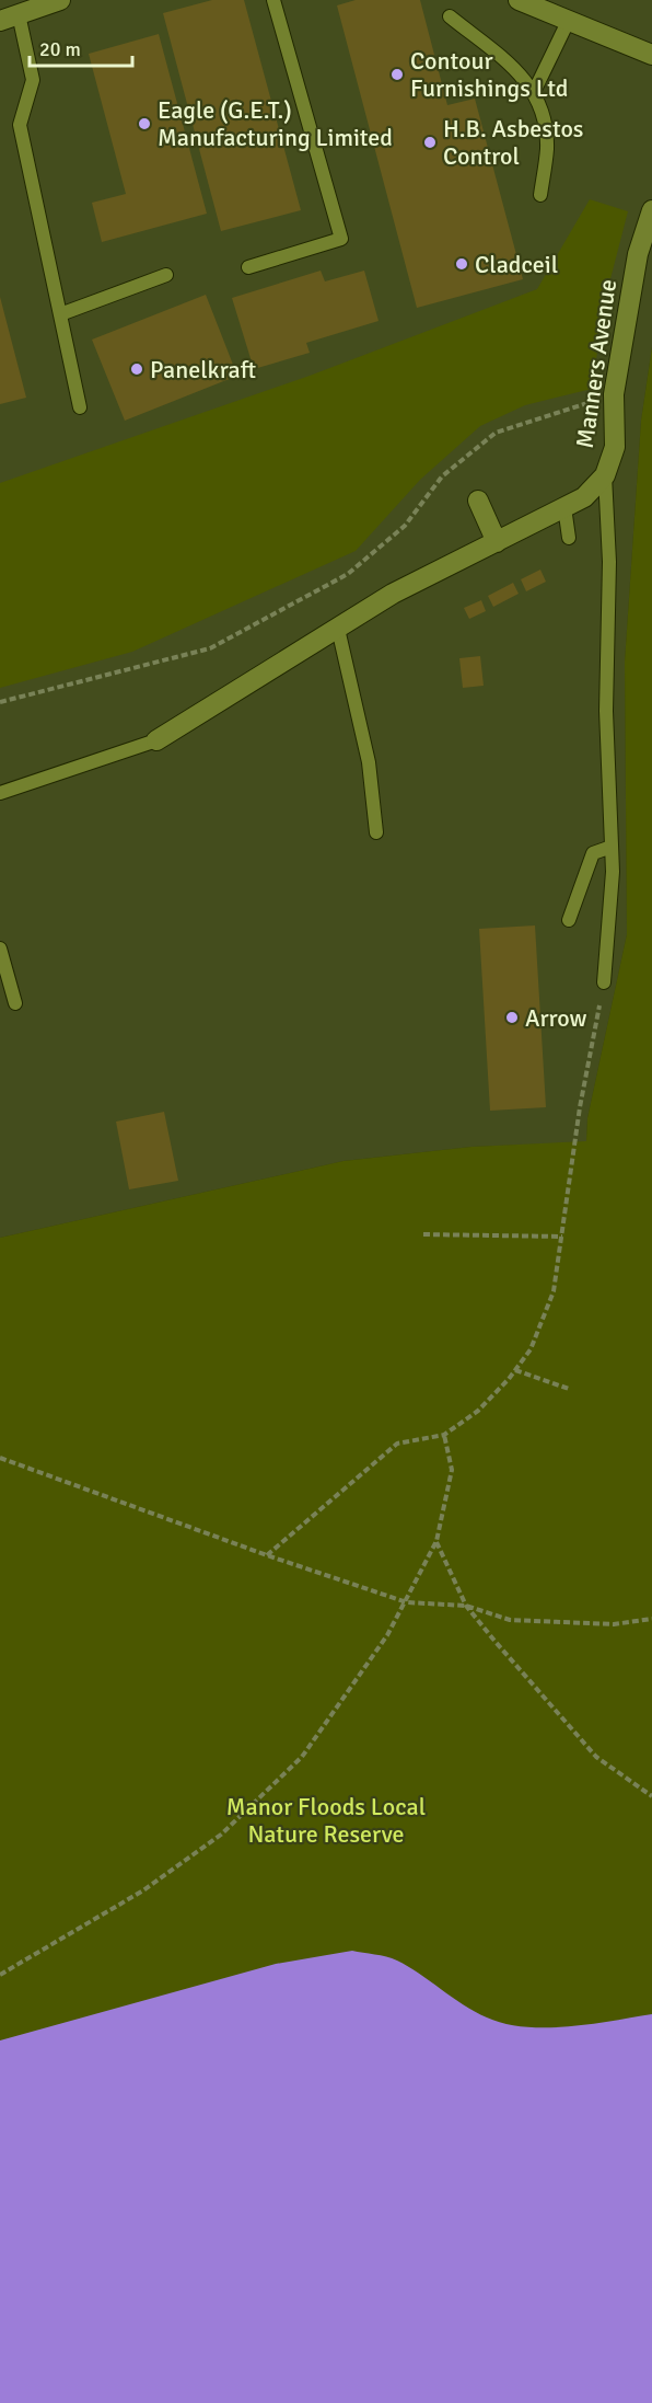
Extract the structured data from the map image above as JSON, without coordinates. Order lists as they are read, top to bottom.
{
  "streets": {
    "street": ["Manners Avenue"]
  },
  "parks": ["Manor Floods Local Nature Reserve"],
  "places": [
    "Contour Furnishings Ltd",
    "Eagle (G.E.T.) Manufacturing Limited",
    "H.B. Asbestos Control",
    "Cladceil",
    "Panelkraft",
    "Arrow"
  ],
  "scale_bar": "20 m"
}
